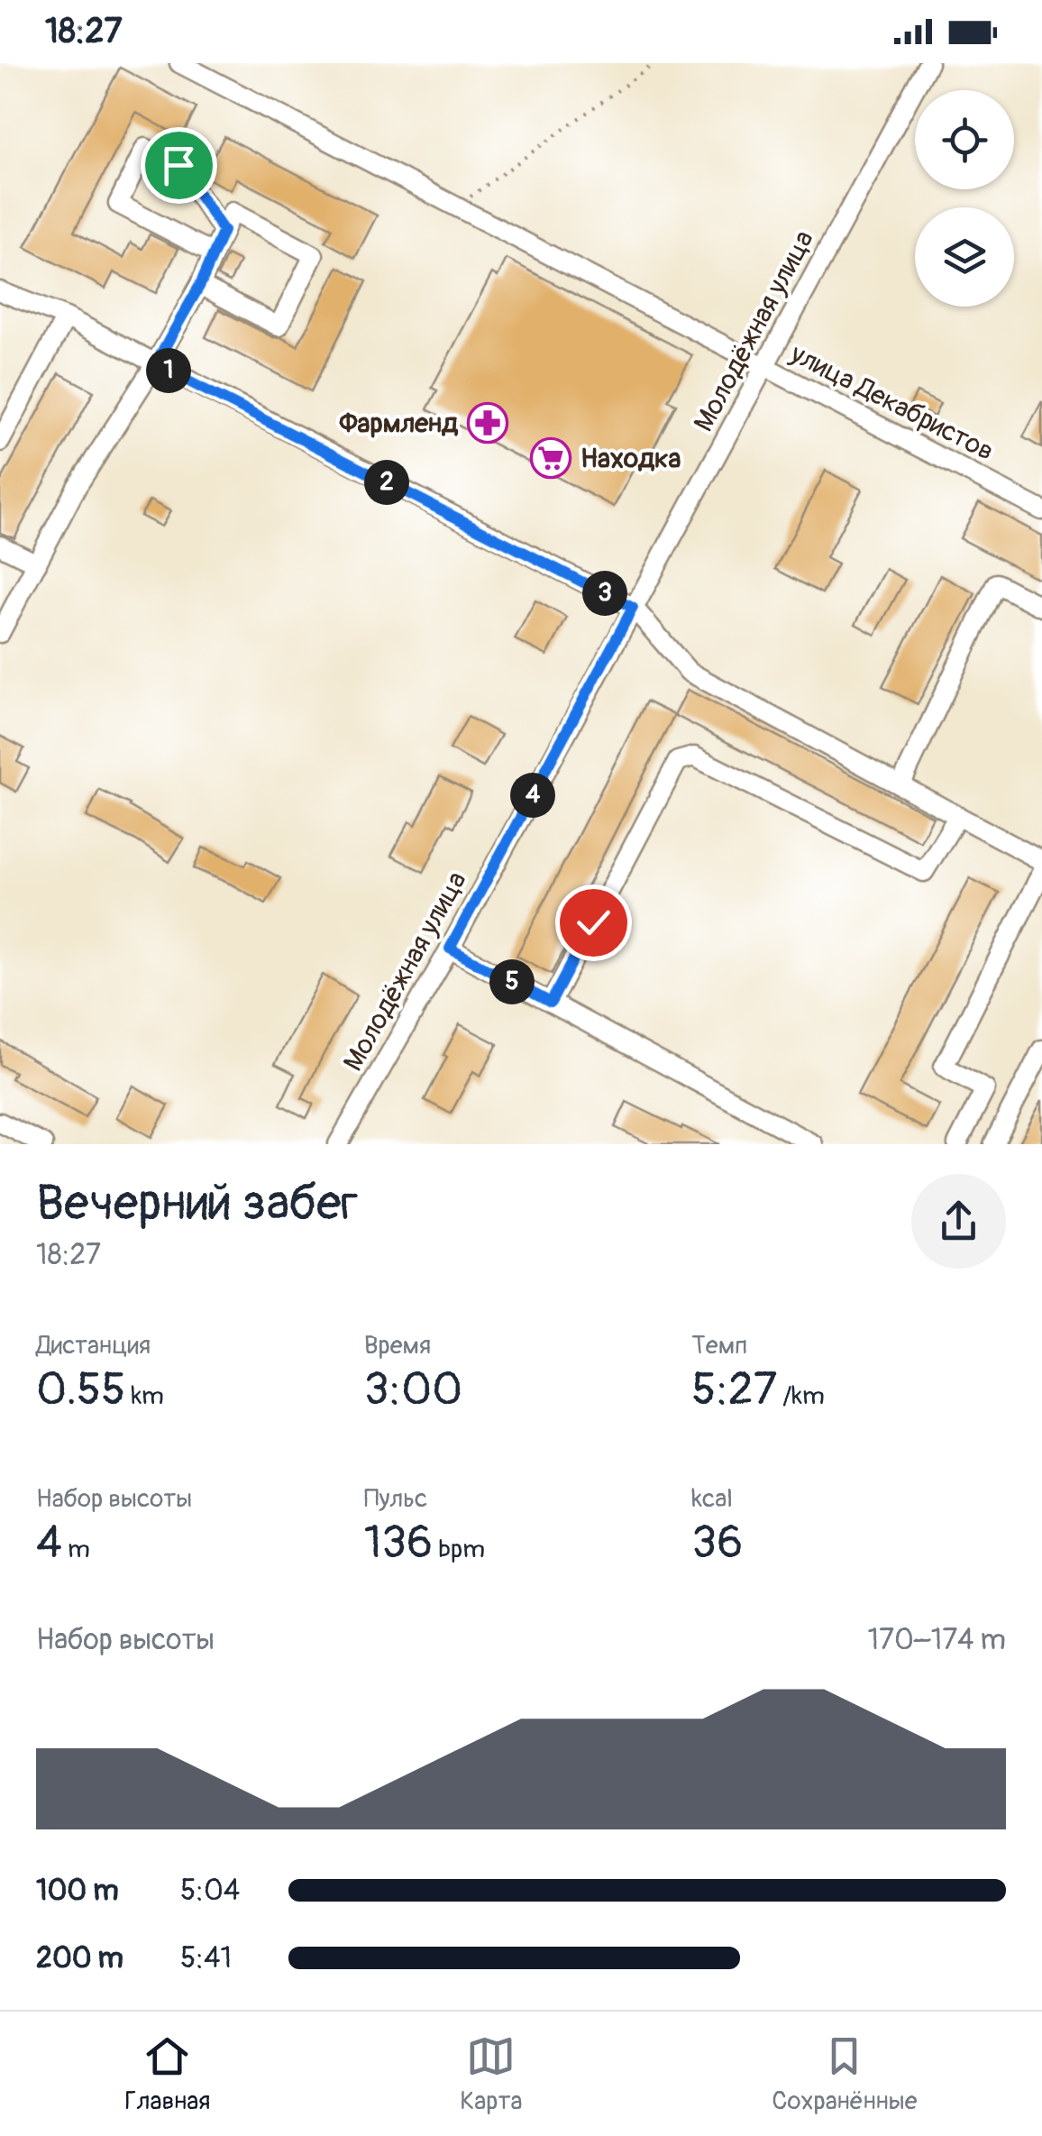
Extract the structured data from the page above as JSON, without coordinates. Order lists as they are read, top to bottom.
{
  "streets": {
    "street": ["Молодёжная улица", "улица Декабристов"]
  },
  "crossings": [
    ["Молодёжная улица", "улица Декабристов"]
  ],
  "places": {
    "pharmacy": ["Фармленд"],
    "supermarket": ["Находка"]
  },
  "page": {
    "status": "18:27",
    "pins": [
      "1",
      "2",
      "3",
      "4",
      "5"
    ],
    "heading": ["Вечерний забег", "18:27"],
    "stats": [
      ["Дистанция", "0.55 km"],
      ["Время", "3:00"],
      ["Темп", "5:27 /km"],
      ["Набор высоты", "4 m"],
      ["Пульс", "136 bpm"],
      ["kcal", "36"]
    ],
    "chart": ["Набор высоты", "170–174 m"],
    "list": [
      {
        "name": "100 m",
        "note": "5:04"
      },
      {
        "name": "200 m",
        "note": "5:41"
      }
    ],
    "tabs": ["Главная", "Карта", "Сохранённые"]
  }
}
